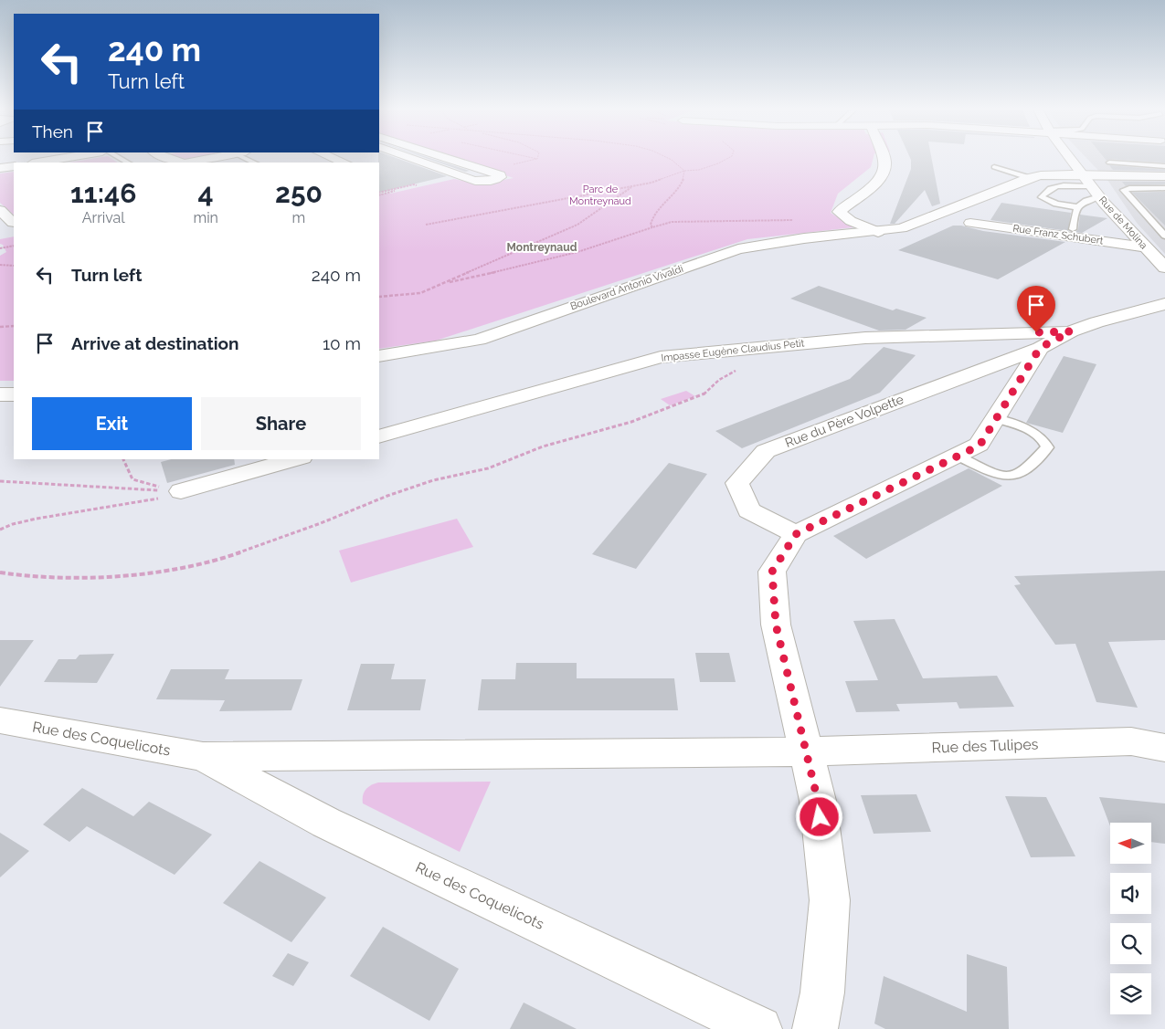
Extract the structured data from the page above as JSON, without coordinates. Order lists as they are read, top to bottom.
{
  "streets": {
    "street": [
      "Rue de Molina",
      "Rue Franz Schubert",
      "Boulevard Antonio Vivaldi",
      "Impasse Eugène Claudius Petit",
      "Rue du Père Volpette",
      "Rue des Coquelicots",
      "Rue des Tulipes"
    ]
  },
  "crossings": [
    ["Rue de Molina", "Rue Franz Schubert"],
    ["Rue de Molina", "Boulevard Antonio Vivaldi"],
    ["Impasse Eugène Claudius Petit", "Rue du Père Volpette"],
    ["Rue des Coquelicots", "Rue des Tulipes"]
  ],
  "districts": ["Montreynaud"],
  "parks": ["Parc de Montreynaud"],
  "north": "left",
  "page": {
    "turn": ["240 m", "Turn left"],
    "then": "Then",
    "eta": [
      "11:46",
      "Arrival",
      "4",
      "min",
      "250",
      "m"
    ],
    "list": [
      {
        "name": "Turn left",
        "value": "240 m"
      },
      {
        "name": "Arrive at destination",
        "value": "10 m"
      }
    ],
    "buttons": ["Exit", "Share"]
  }
}
